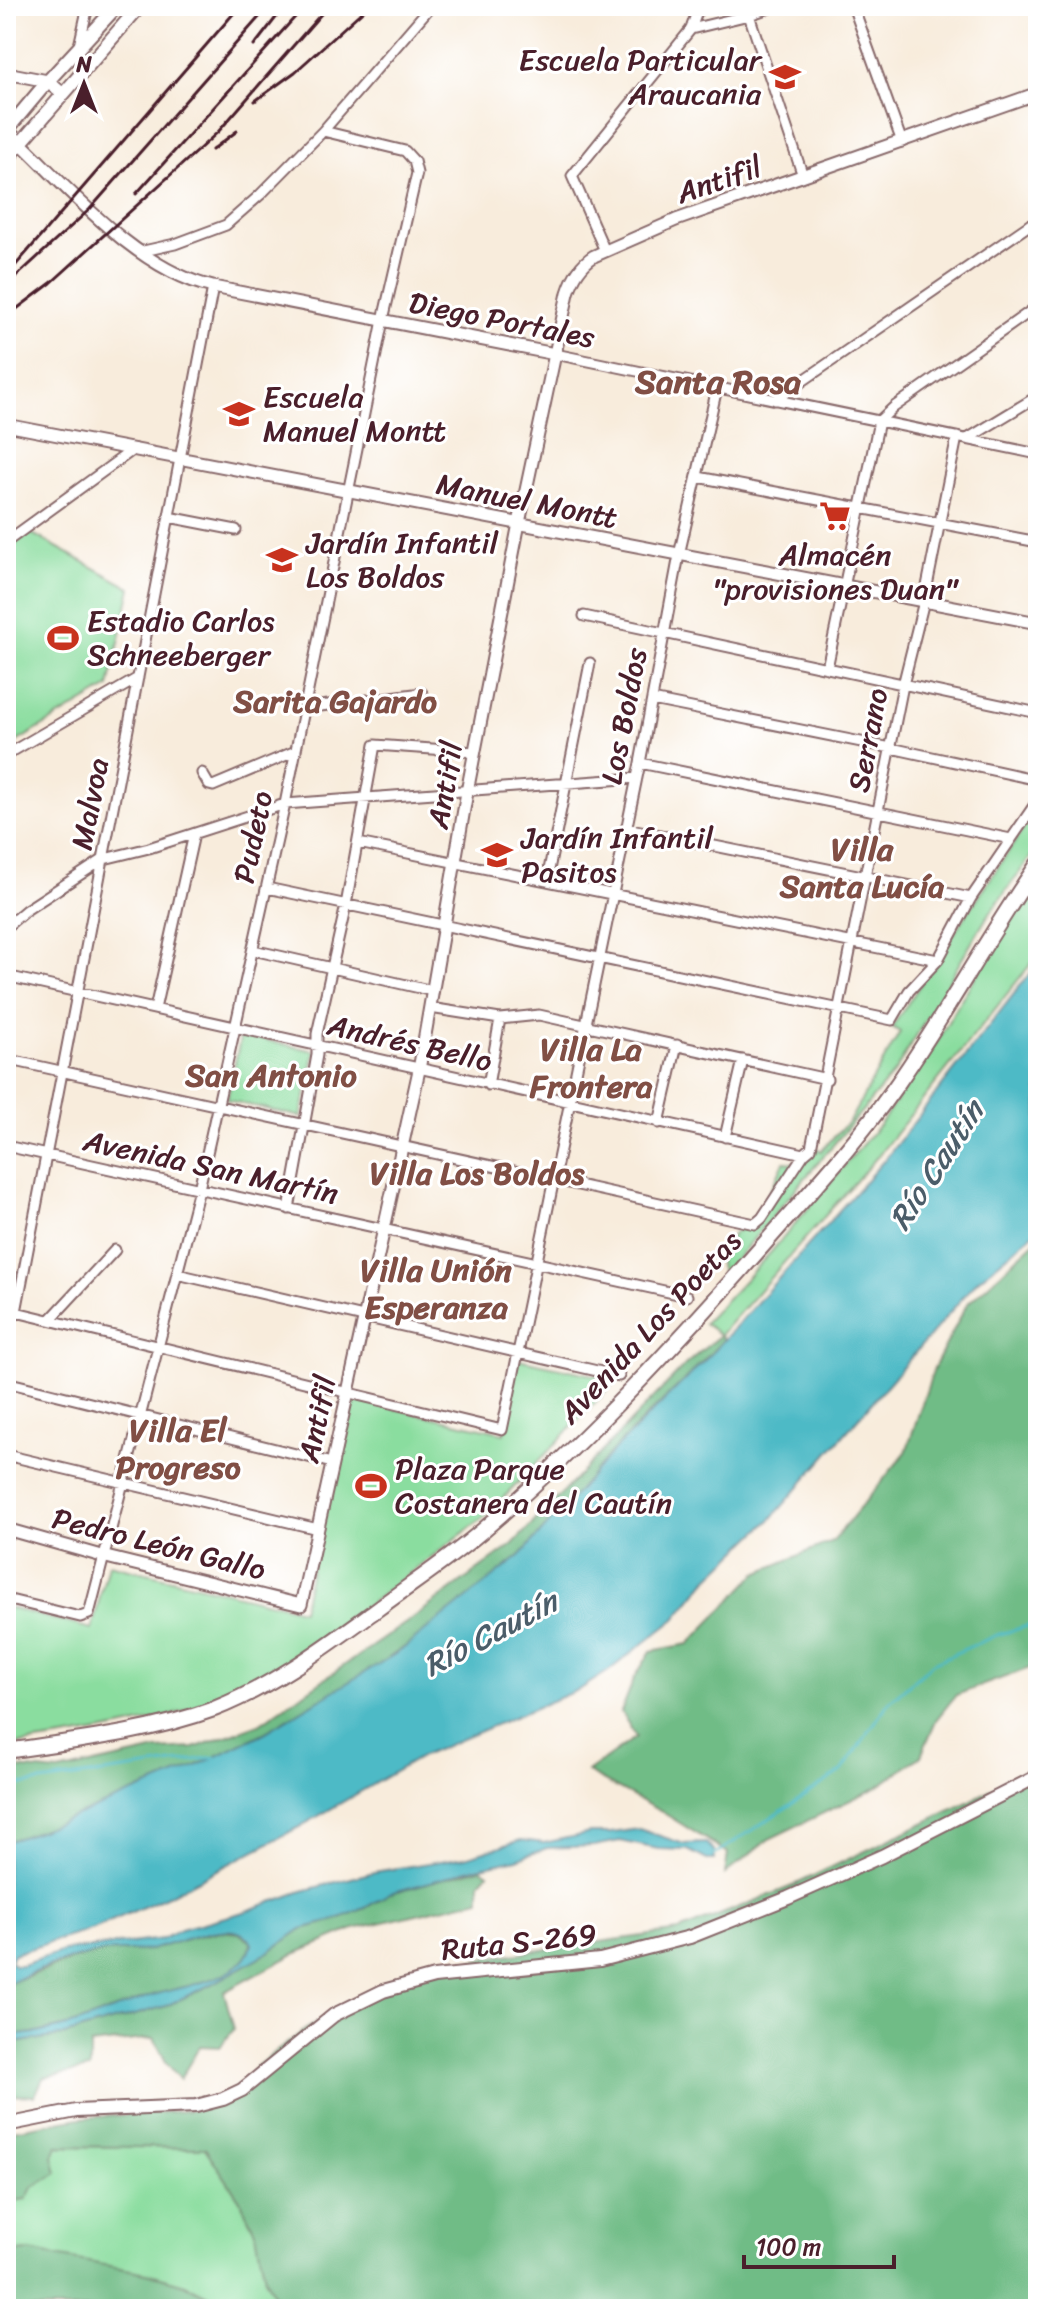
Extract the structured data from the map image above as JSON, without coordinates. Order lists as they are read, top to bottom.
{
  "streets": {
    "main road": ["Avenida Los Poetas", "Ruta S-269"],
    "street": [
      "Antifil",
      "Diego Portales",
      "Manuel Montt",
      "Los Boldos",
      "Serrano",
      "Malvoa",
      "Pudeto",
      "Andrés Bello",
      "Avenida San Martín",
      "Pedro León Gallo"
    ]
  },
  "crossings": [
    ["Antifil", "Diego Portales"],
    ["Antifil", "Manuel Montt"],
    ["Antifil", "Los Boldos"],
    ["Antifil", "Andrés Bello"],
    ["Antifil", "Avenida San Martín"],
    ["Antifil", "Pedro León Gallo"],
    ["Diego Portales", "Los Boldos"],
    ["Diego Portales", "Serrano"],
    ["Diego Portales", "Malvoa"],
    ["Diego Portales", "Pudeto"],
    ["Manuel Montt", "Los Boldos"],
    ["Manuel Montt", "Serrano"],
    ["Manuel Montt", "Malvoa"],
    ["Manuel Montt", "Pudeto"],
    ["Los Boldos", "Serrano"],
    ["Los Boldos", "Andrés Bello"],
    ["Los Boldos", "Avenida San Martín"],
    ["Serrano", "Andrés Bello"],
    ["Malvoa", "Andrés Bello"],
    ["Malvoa", "Avenida San Martín"],
    ["Pudeto", "Andrés Bello"],
    ["Pudeto", "Avenida San Martín"],
    ["Pudeto", "Pedro León Gallo"]
  ],
  "districts": [
    "Santa Rosa",
    "Sarita Gajardo",
    "Villa Santa Lucía",
    "Villa La Frontera",
    "San Antonio",
    "Villa Los Boldos",
    "Villa Unión Esperanza",
    "Villa El Progreso"
  ],
  "water": ["Río Cautín"],
  "places": {
    "school or university": [
      "Escuela Particular Araucania",
      "Escuela Manuel Montt",
      "Jardín Infantil Los Boldos",
      "Jardín Infantil Pasitos"
    ],
    "supermarket": ["Almacén \"provisiones Duan\""],
    "sports": ["Estadio Carlos Schneeberger", "Plaza Parque Costanera del Cautín"]
  },
  "scale_bar": "100 m",
  "north": "top"
}
